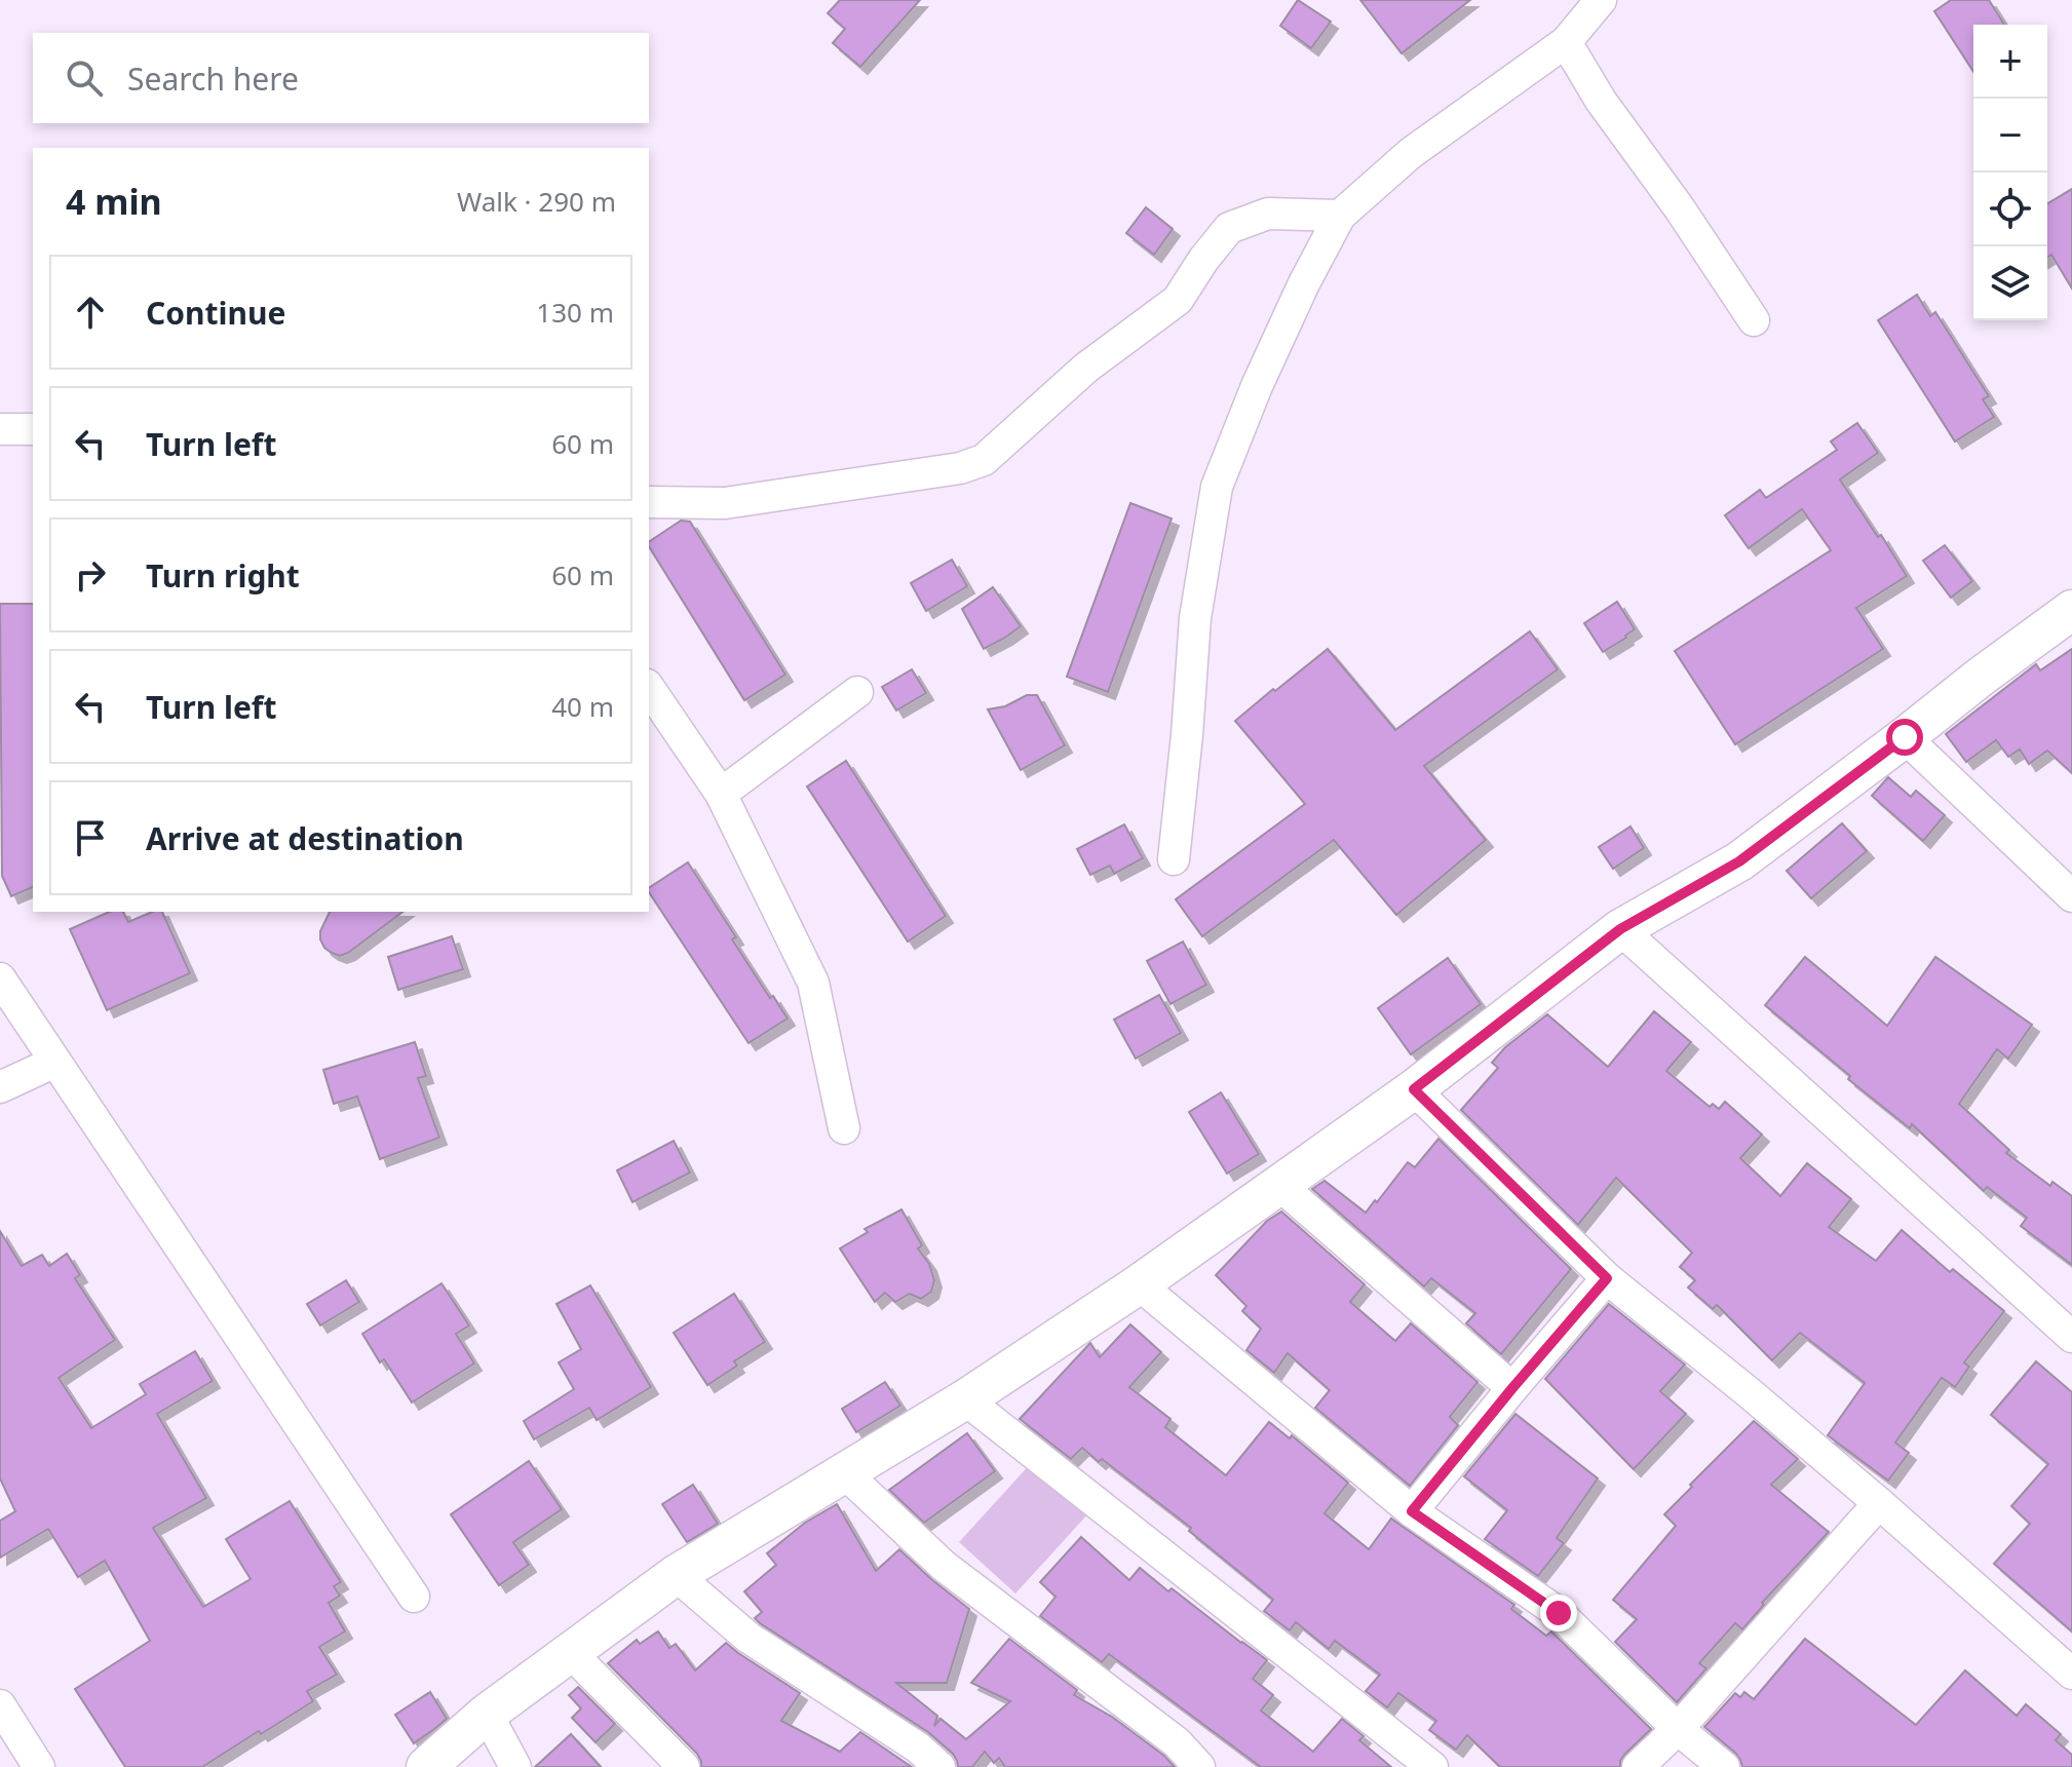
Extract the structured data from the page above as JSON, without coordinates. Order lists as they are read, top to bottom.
{
  "page": {
    "map_buttons": ["+", "−"],
    "search": "Search here",
    "heading": ["4 min", "Walk · 290 m"],
    "list": [
      ["Continue", "130 m"],
      ["Turn left", "60 m"],
      ["Turn right", "60 m"],
      ["Turn left", "40 m"],
      "Arrive at destination"
    ]
  }
}
